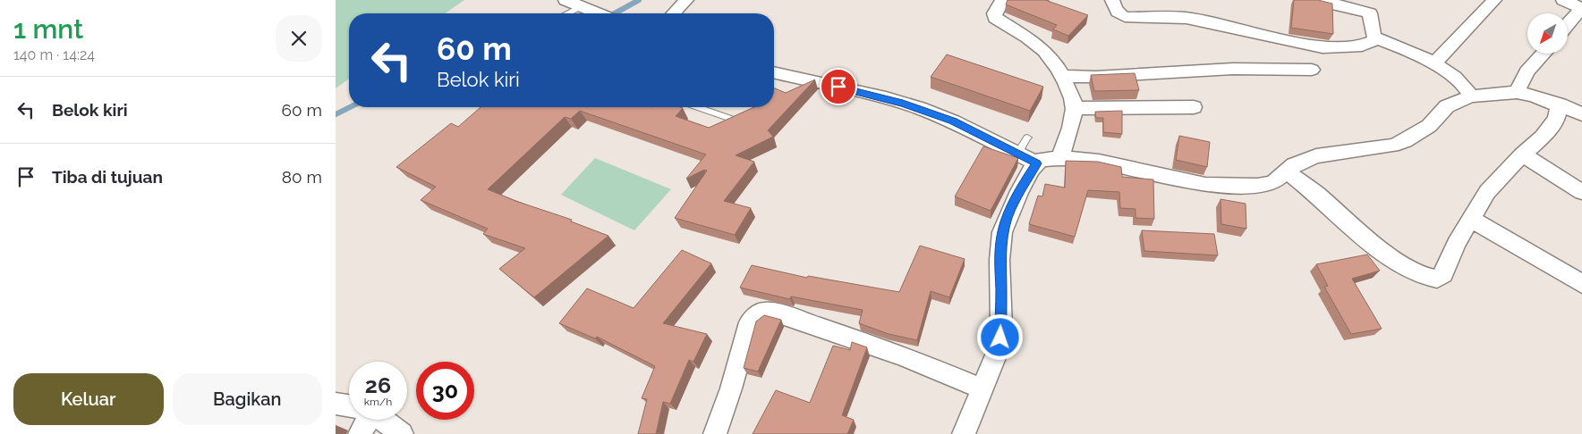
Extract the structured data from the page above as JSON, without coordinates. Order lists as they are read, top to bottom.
{
  "north": "bottom left",
  "page": {
    "heading": ["1 mnt", "140 m · 14:24"],
    "turn": ["60 m", "Belok kiri"],
    "list": [
      {
        "name": "Belok kiri",
        "value": "60 m"
      },
      {
        "name": "Tiba di tujuan",
        "value": "80 m"
      }
    ],
    "speed": "26 km/h",
    "limit": "30",
    "buttons": ["Keluar", "Bagikan"]
  }
}
